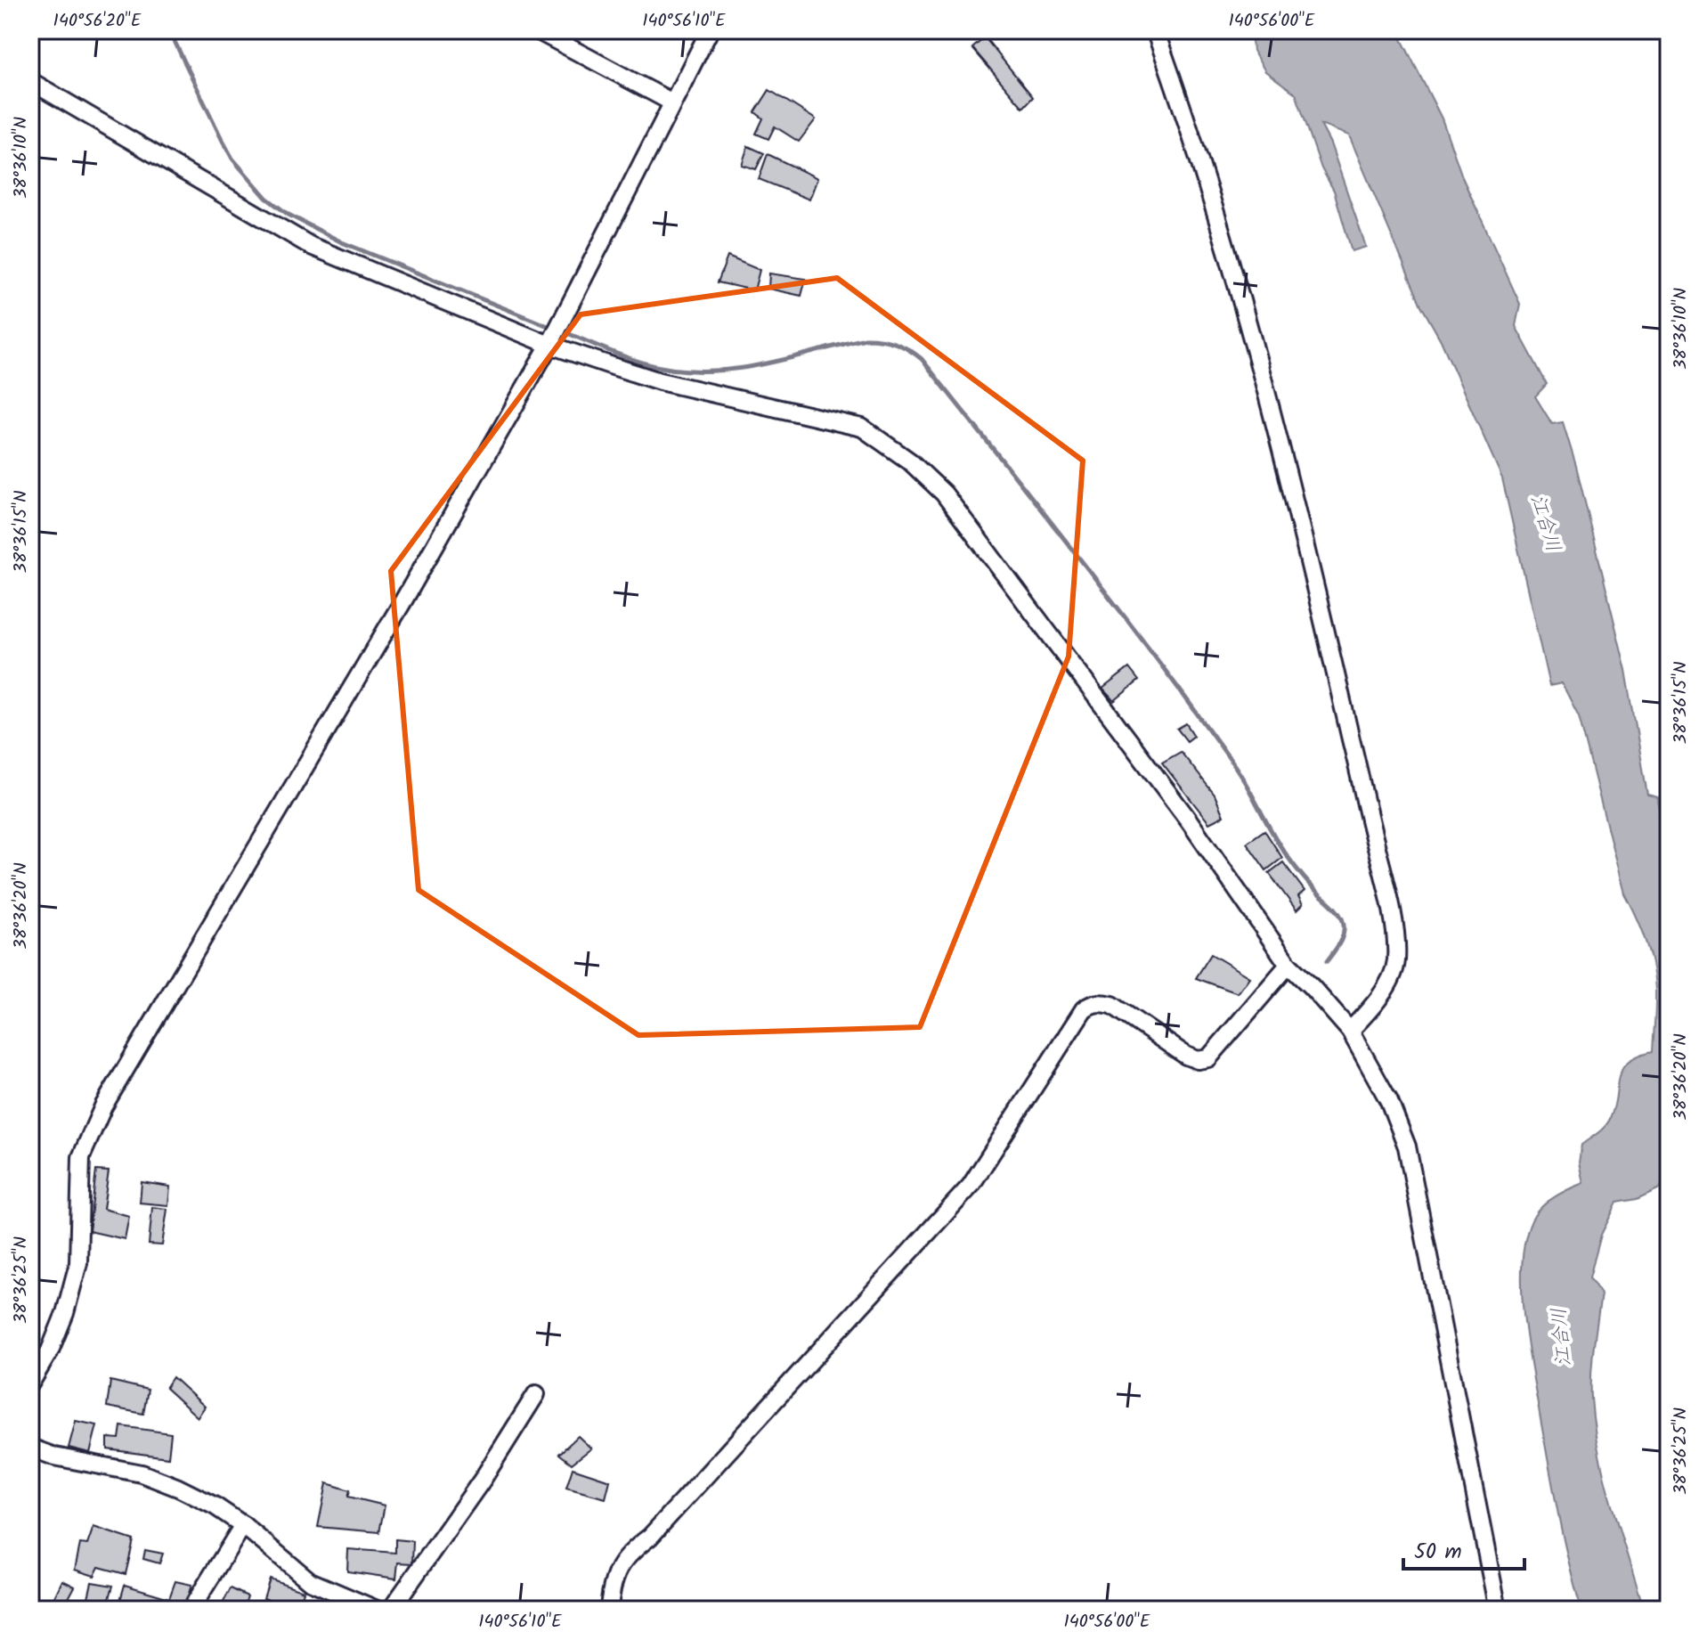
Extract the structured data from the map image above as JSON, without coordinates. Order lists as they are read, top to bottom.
{
  "water": ["江合川"],
  "scale_bar": "50 m",
  "coordinates": [
    "140°56'20\"E",
    "140°56'10\"E",
    "140°56'00\"E",
    "38°36'10\"N",
    "38°36'15\"N",
    "38°36'20\"N",
    "38°36'25\"N"
  ]
}
